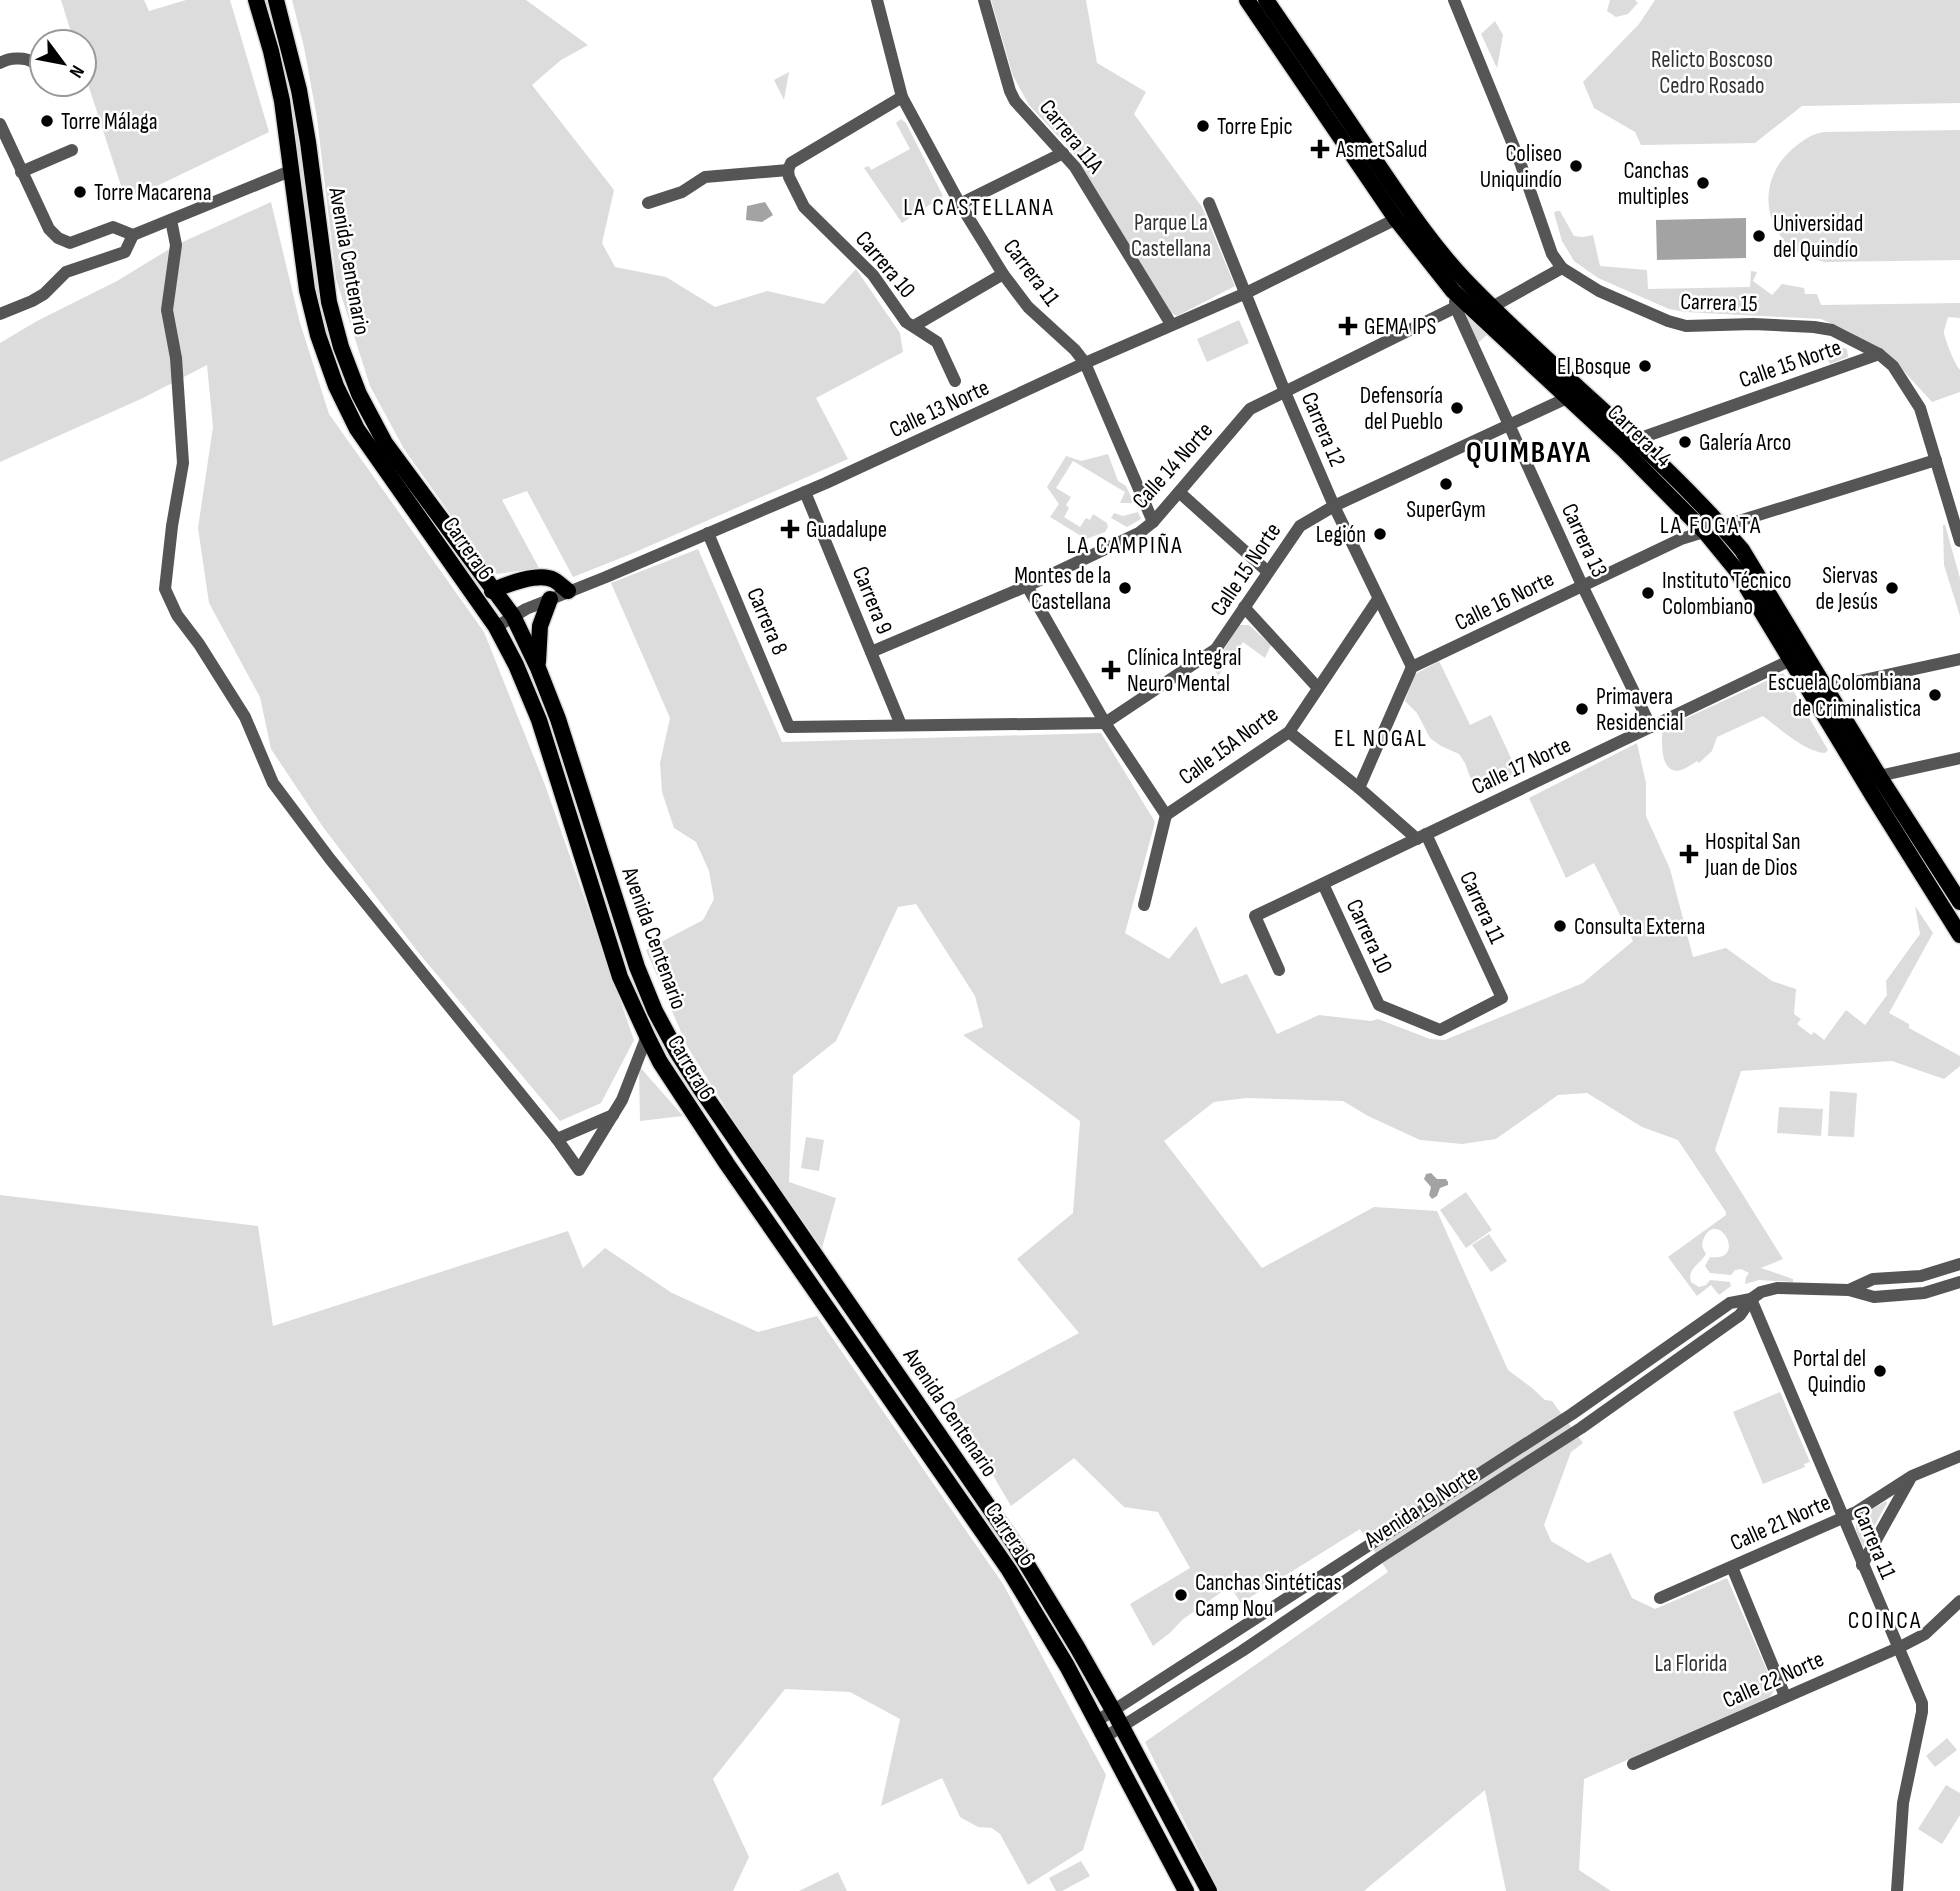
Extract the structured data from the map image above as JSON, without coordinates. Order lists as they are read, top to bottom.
{
  "streets": {
    "main road": ["Avenida Centenario", "Carrera 14", "Carrera 6"],
    "street": [
      "Carrera 11A",
      "Carrera 10",
      "Carrera 11",
      "Carrera 15",
      "Calle 15 Norte",
      "Calle 13 Norte",
      "Carrera 12",
      "Calle 14 Norte",
      "Carrera 13",
      "Carrera 9",
      "Calle 16 Norte",
      "Carrera 8",
      "Calle 15A Norte",
      "Calle 17 Norte",
      "Avenida 19 Norte",
      "Calle 21 Norte",
      "Calle 22 Norte"
    ]
  },
  "crossings": [
    ["Carrera 11A", "Calle 13 Norte"],
    ["Avenida Centenario", "Calle 13 Norte"],
    ["Avenida Centenario", "Avenida 19 Norte"],
    ["Carrera 10", "Carrera 11"],
    ["Carrera 10", "Calle 17 Norte"],
    ["Carrera 11", "Calle 13 Norte"],
    ["Carrera 11", "Calle 14 Norte"],
    ["Carrera 11", "Calle 15A Norte"],
    ["Carrera 11", "Calle 17 Norte"],
    ["Carrera 11", "Avenida 19 Norte"],
    ["Carrera 11", "Calle 21 Norte"],
    ["Carrera 11", "Calle 22 Norte"],
    ["Carrera 15", "Calle 15 Norte"],
    ["Carrera 15", "Calle 16 Norte"],
    ["Calle 15 Norte", "Carrera 12"],
    ["Calle 15 Norte", "Carrera 14"],
    ["Calle 15 Norte", "Carrera 13"],
    ["Calle 13 Norte", "Carrera 12"],
    ["Calle 13 Norte", "Carrera 14"],
    ["Calle 13 Norte", "Carrera 6"],
    ["Calle 13 Norte", "Carrera 9"],
    ["Calle 13 Norte", "Carrera 8"],
    ["Carrera 12", "Calle 14 Norte"],
    ["Carrera 12", "Calle 16 Norte"],
    ["Carrera 12", "Calle 15A Norte"],
    ["Carrera 14", "Calle 14 Norte"],
    ["Carrera 14", "Carrera 13"],
    ["Carrera 14", "Calle 16 Norte"],
    ["Carrera 14", "Calle 17 Norte"],
    ["Calle 14 Norte", "Carrera 13"],
    ["Calle 14 Norte", "Carrera 9"],
    ["Carrera 13", "Calle 16 Norte"],
    ["Carrera 13", "Calle 17 Norte"],
    ["Carrera 6", "Avenida 19 Norte"],
    ["Carrera 9", "Carrera 8"]
  ],
  "districts": [
    "LA CASTELLANA",
    "QUIMBAYA",
    "LA FOGATA",
    "LA CAMPIÑA",
    "EL NOGAL",
    "COINCA"
  ],
  "parks": ["Relicto Boscoso Cedro Rosado", "Parque La Castellana", "La Florida"],
  "places": {
    "other": [
      "Torre Málaga",
      "Torre Epic",
      "Coliseo Uniquindío",
      "Canchas multiples",
      "Torre Macarena",
      "Universidad del Quindío",
      "El Bosque",
      "Defensoría del Pueblo",
      "Galería Arco",
      "SuperGym",
      "Legión",
      "Montes de la Castellana",
      "Siervas de Jesús",
      "Instituto Técnico Colombiano",
      "Escuela Colombiana de Criminalistica",
      "Primavera Residencial",
      "Consulta Externa",
      "Portal del Quindio",
      "Canchas Sintéticas Camp Nou"
    ],
    "health": [
      "AsmetSalud",
      "GEMA IPS",
      "Guadalupe",
      "Clínica Integral Neuro Mental",
      "Hospital San Juan de Dios"
    ]
  },
  "north": "bottom right"
}
